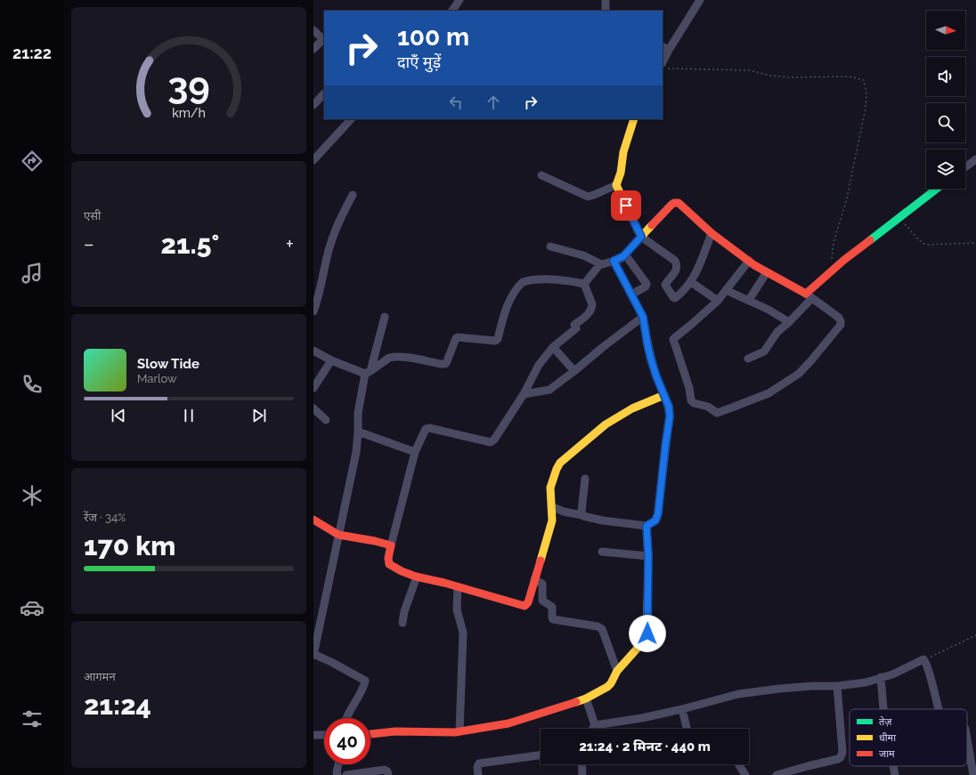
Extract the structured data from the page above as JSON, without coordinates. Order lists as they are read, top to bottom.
{
  "legend": ["तेज़", "धीमा", "जाम"],
  "north": "right",
  "page": {
    "tabs": "21:22",
    "turn": ["100 m", "दाएँ मुड़ें"],
    "tile": [
      "एसी",
      ["रेंज · 34%", "170 km"],
      ["आगमन", "21:24"]
    ],
    "heat": ["−", "21.5°", "+"],
    "song": ["Slow Tide", "Marlow"],
    "limit": "40",
    "trip": "21:24 · 2 मिनट · 440 m",
    "gauge": ["39", "km/h"]
  }
}
